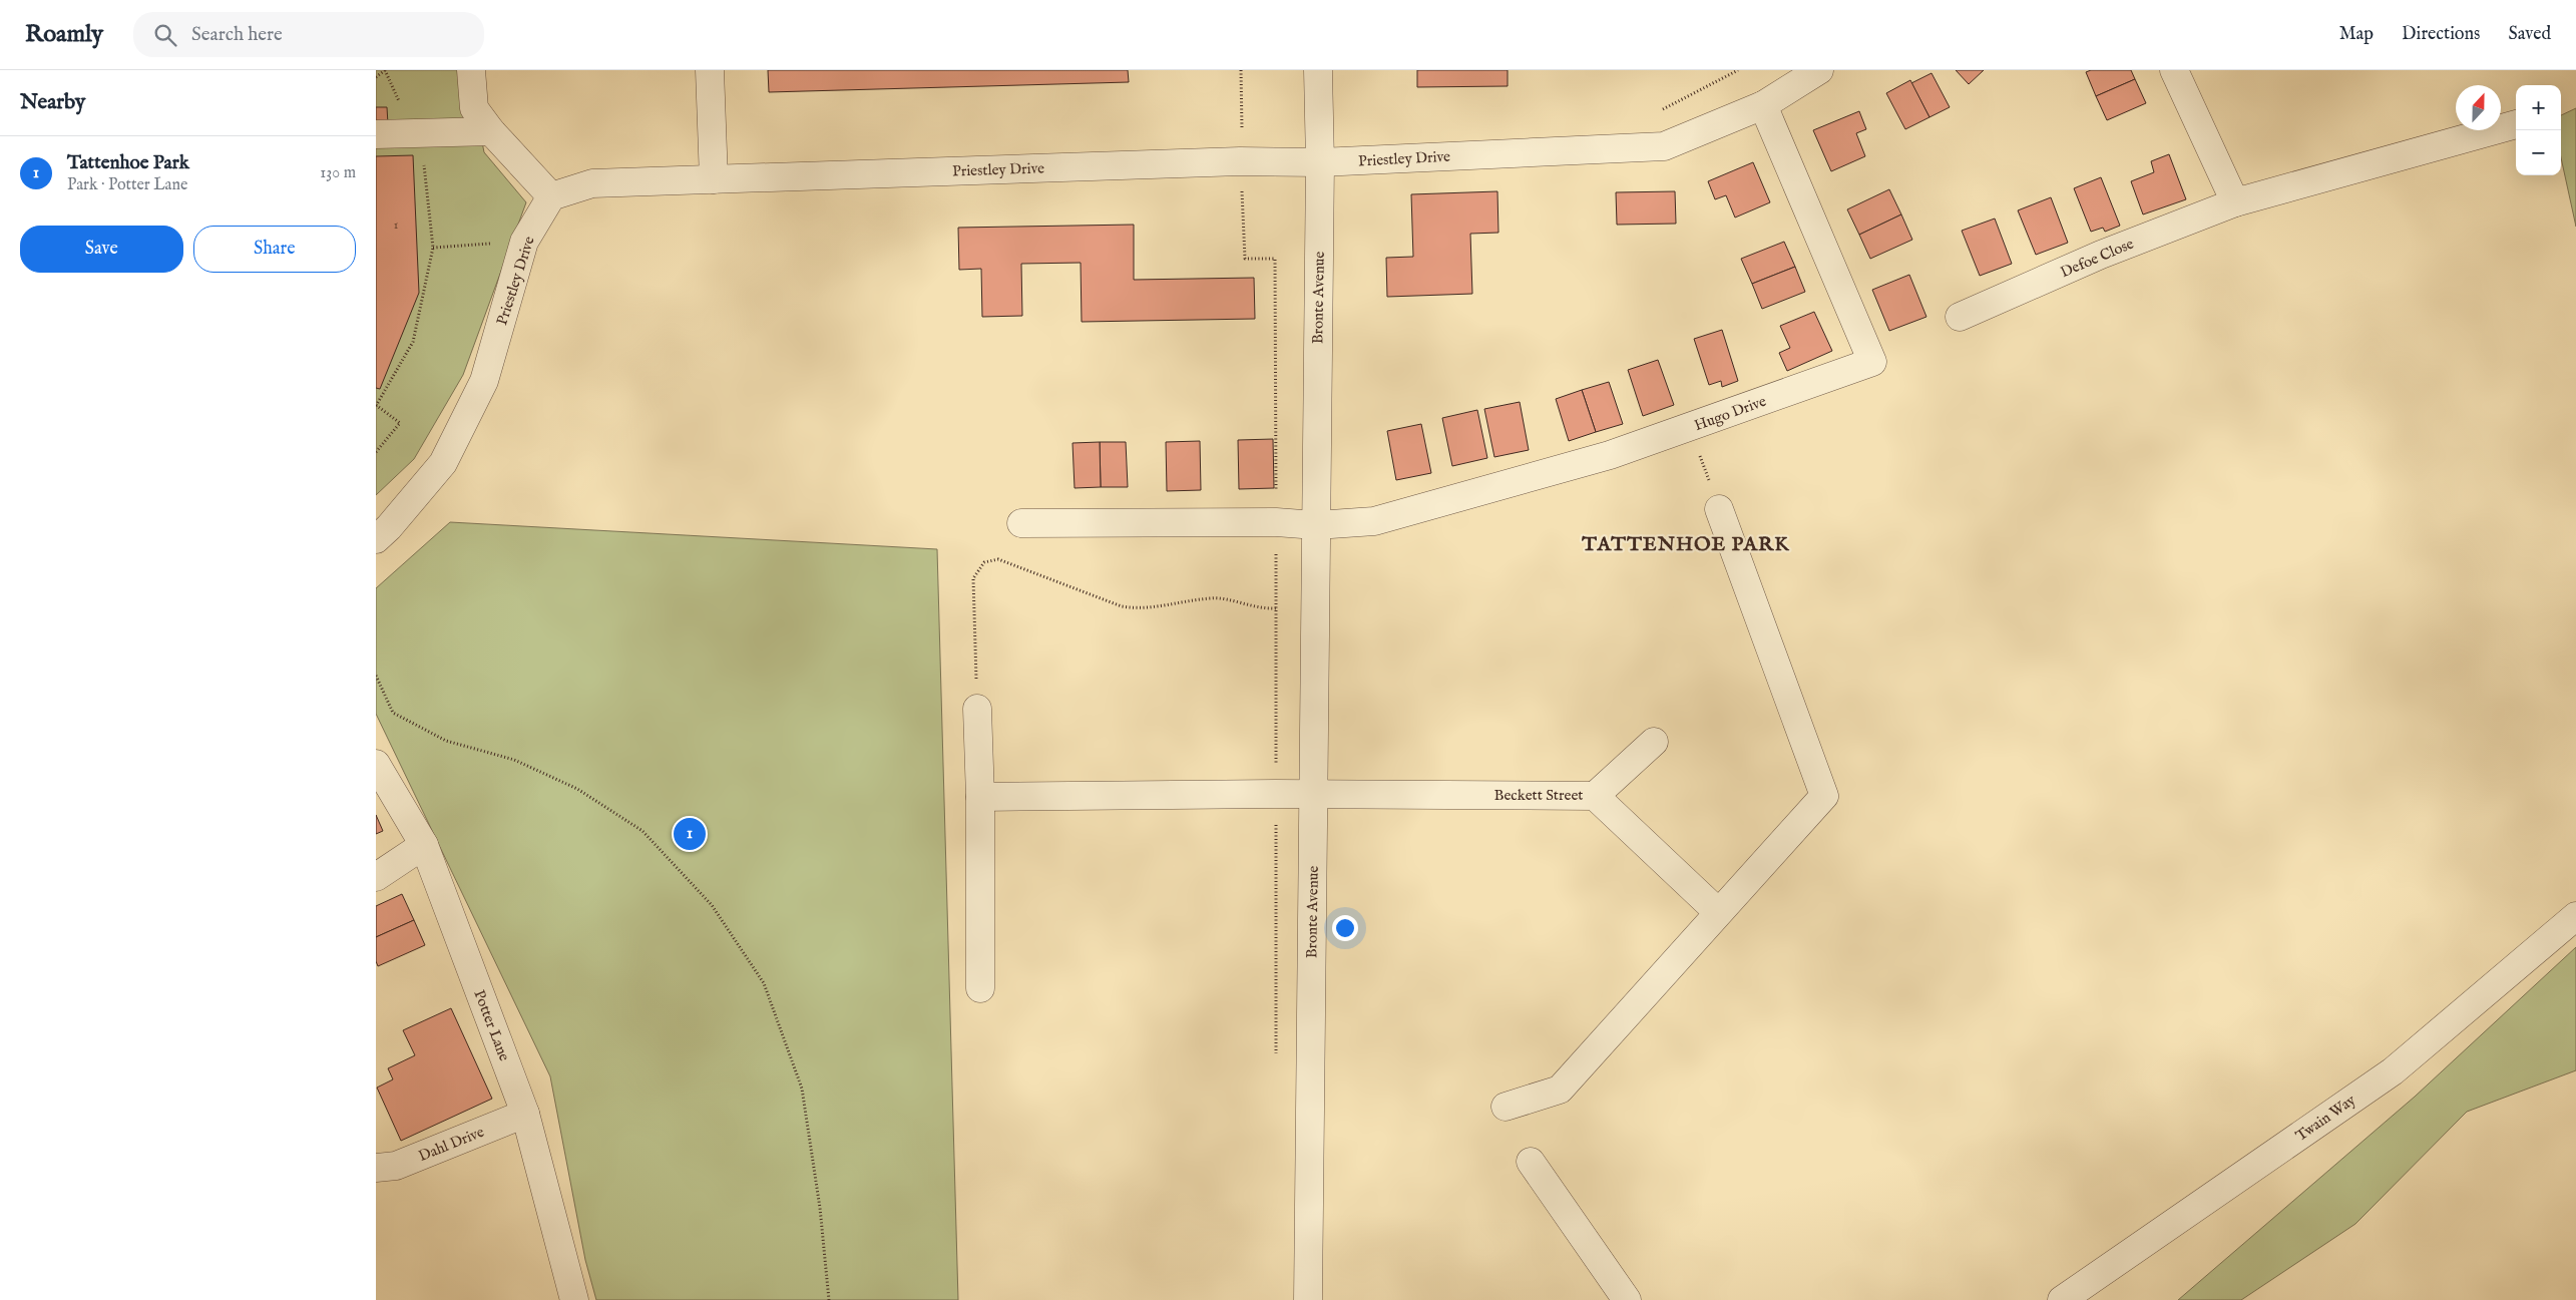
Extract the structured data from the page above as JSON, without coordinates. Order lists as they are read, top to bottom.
{
  "streets": {
    "street": [
      "Priestley Drive",
      "Defoe Close",
      "Bronte Avenue",
      "Hugo Drive",
      "Beckett Street",
      "Potter Lane",
      "Twain Way",
      "Dahl Drive"
    ]
  },
  "crossings": [
    ["Priestley Drive", "Bronte Avenue"],
    ["Priestley Drive", "Hugo Drive"],
    ["Bronte Avenue", "Hugo Drive"],
    ["Bronte Avenue", "Beckett Street"],
    ["Potter Lane", "Dahl Drive"]
  ],
  "districts": ["TATTENHOE PARK"],
  "house_numbers": ["1"],
  "north": "top",
  "page": {
    "header": "Roamly",
    "search": "Search here",
    "nav": ["Map", "Directions", "Saved"],
    "heading": "Nearby",
    "map_buttons": ["+", "−"],
    "list": [
      {
        "mark": "1",
        "name": "Tattenhoe Park",
        "note": "Park · Potter Lane",
        "value": "130 m"
      }
    ],
    "buttons": ["Save", "Share"],
    "pins": "1"
  }
}
